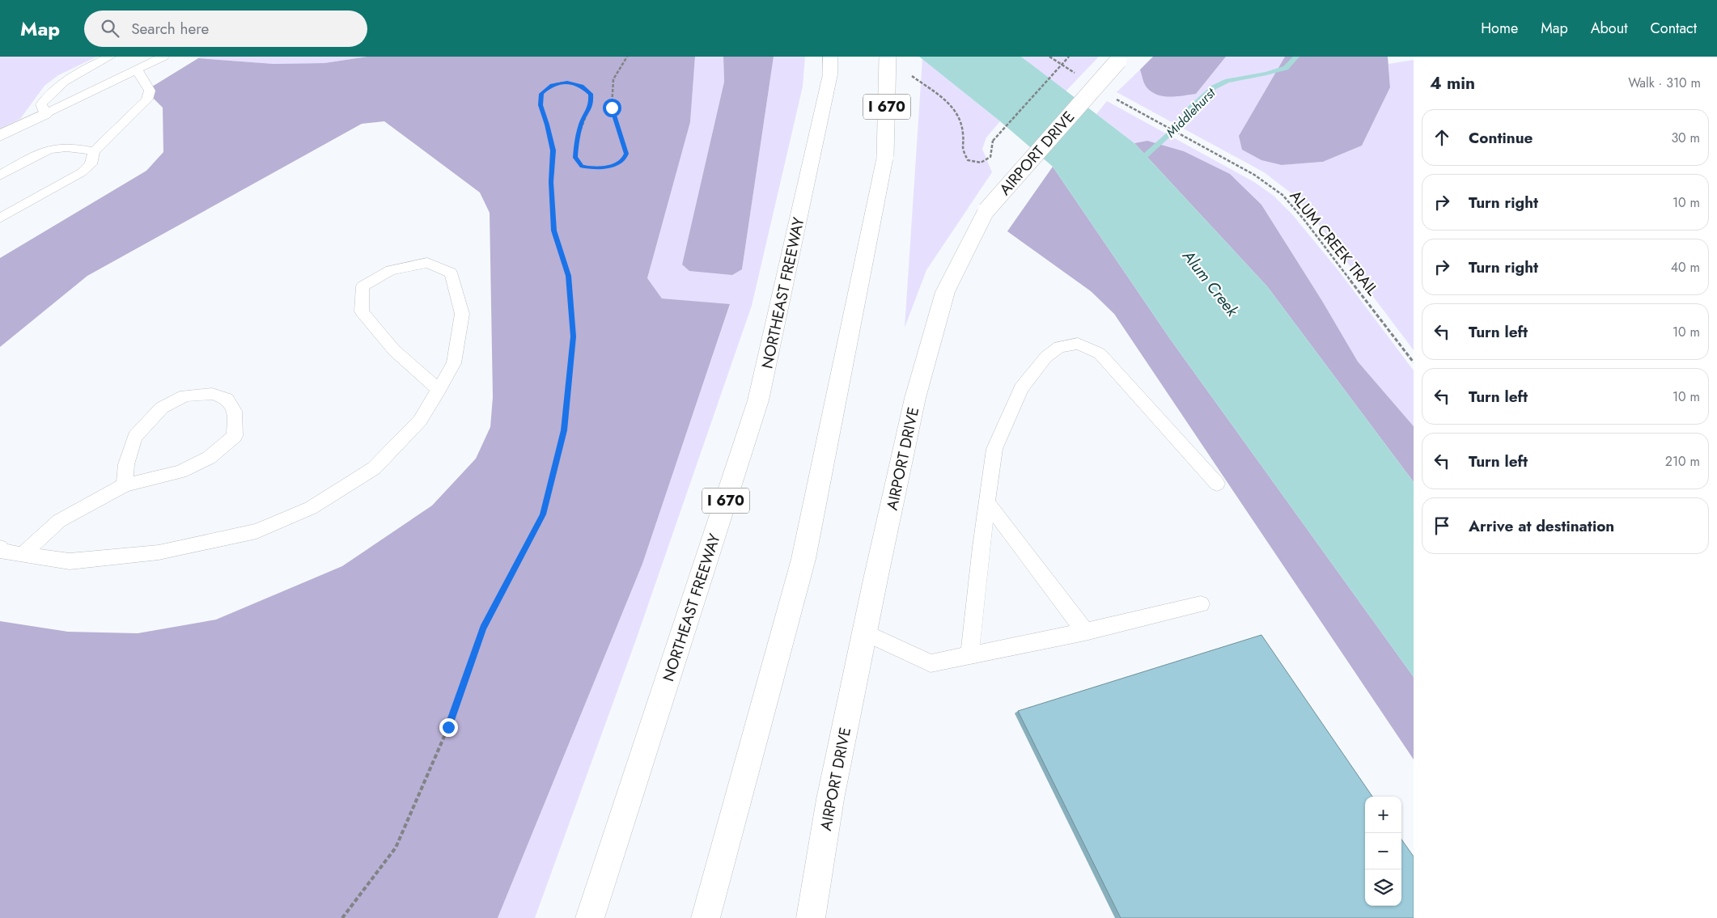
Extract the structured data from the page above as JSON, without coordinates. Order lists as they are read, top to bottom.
{
  "streets": {
    "main road": ["I 670", "AIRPORT DRIVE", "NORTHEAST FREEWAY"],
    "path": ["ALUM CREEK TRAIL"]
  },
  "water": ["Middlehurst", "Alum Creek"],
  "page": {
    "header": "Map",
    "search": "Search here",
    "nav": [
      "Home",
      "Map",
      "About",
      "Contact"
    ],
    "heading": ["4 min", "Walk · 310 m"],
    "list": [
      ["Continue", "30 m"],
      ["Turn right", "10 m"],
      ["Turn right", "40 m"],
      ["Turn left", "10 m"],
      ["Turn left", "10 m"],
      ["Turn left", "210 m"],
      "Arrive at destination"
    ],
    "map_buttons": ["+", "−"]
  }
}
